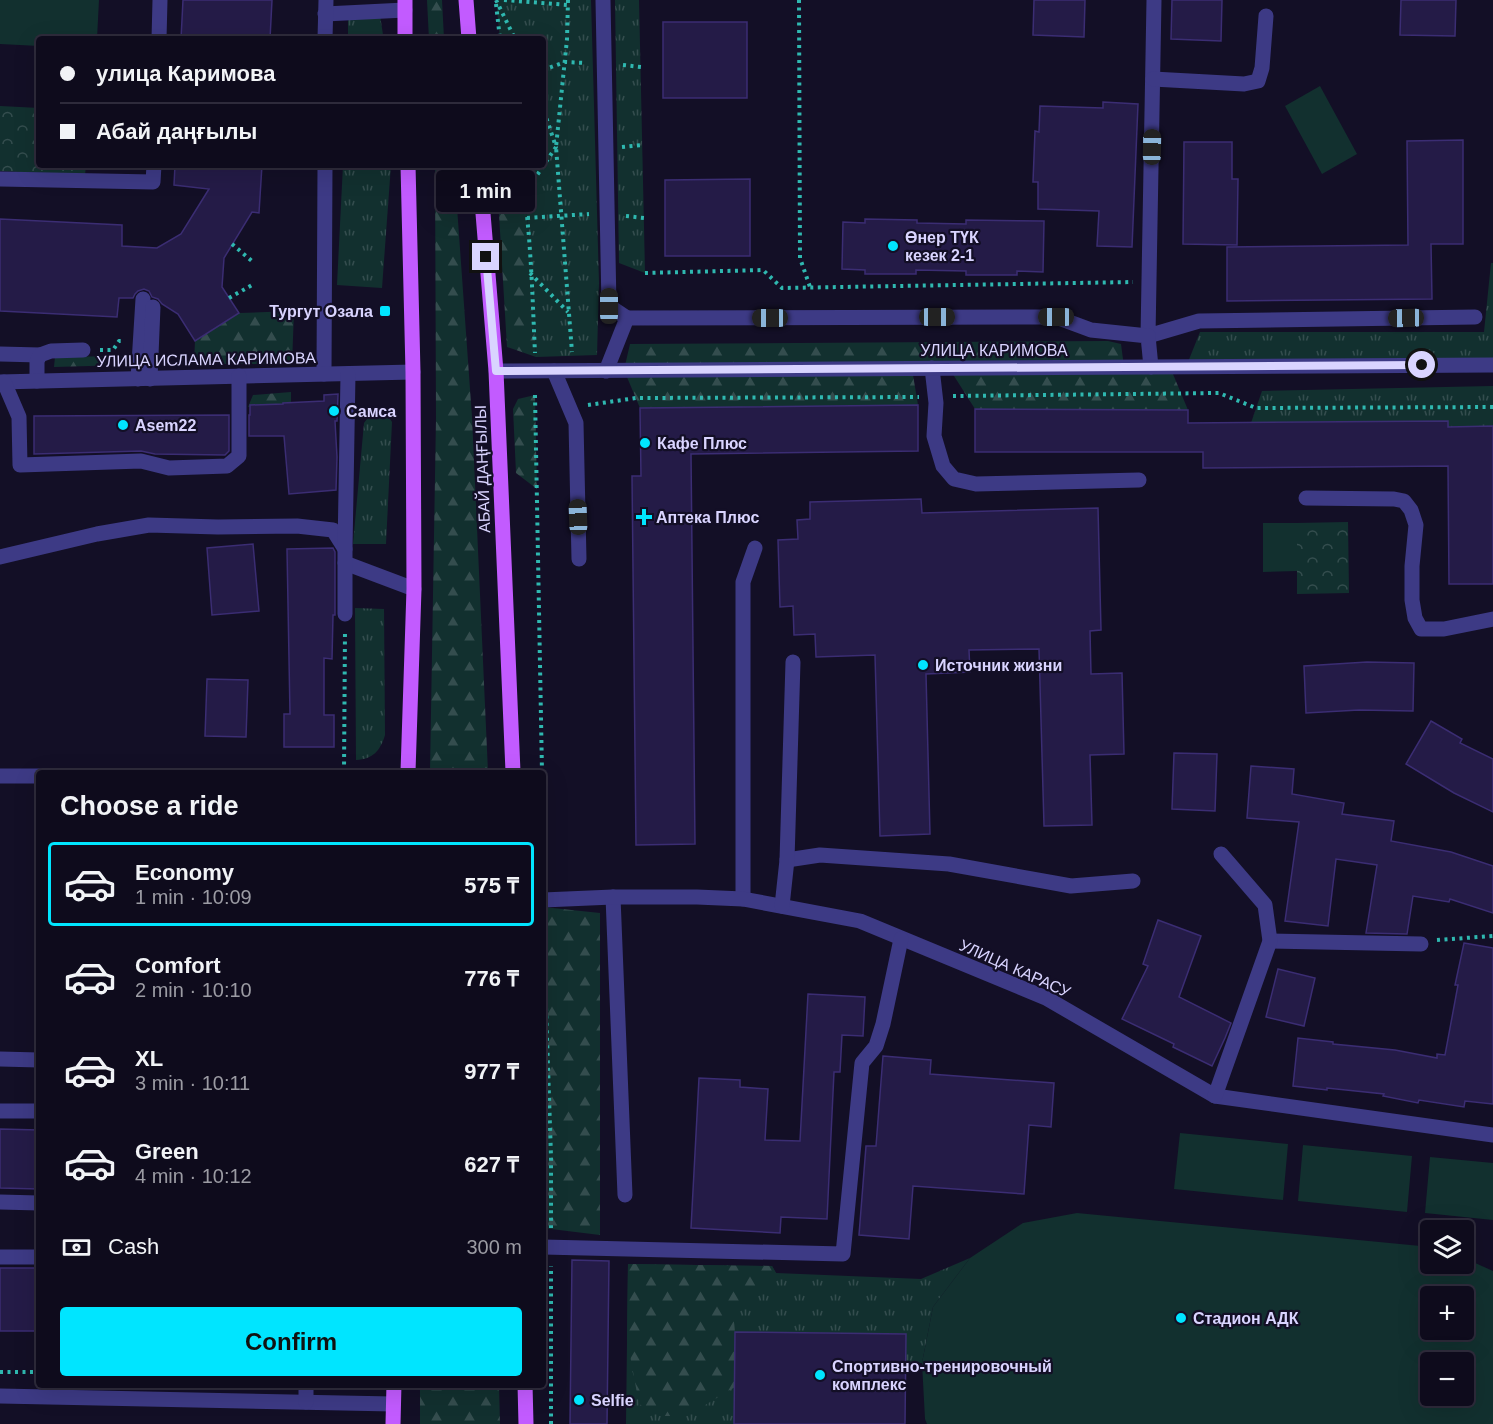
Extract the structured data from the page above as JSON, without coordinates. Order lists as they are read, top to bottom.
{
  "streets": {
    "main road": ["АБАЙ ДАҢҒЫЛЫ"],
    "street": ["УЛИЦА КАРИМОВА", "УЛИЦА ИСЛАМА КАРИМОВА", "УЛИЦА КАРАСУ"]
  },
  "crossings": [
    ["УЛИЦА КАРИМОВА", "АБАЙ ДАҢҒЫЛЫ"]
  ],
  "places": {
    "other": [
      "Өнер ТҮК кезек 2-1",
      "Самса",
      "Asem22",
      "Кафе Плюс",
      "Источник жизни",
      "Стадион АДК",
      "Спортивно-тренировочный комплекс",
      "Selfie"
    ],
    "transit": ["Тургут Озала"],
    "health": ["Аптека Плюс"]
  },
  "page": {
    "banner": ["улица Каримова", "Абай даңғылы"],
    "bubble": "1 min",
    "heading": "Choose a ride",
    "list": [
      {
        "name": "Economy",
        "note": "1 min · 10:09",
        "value": "575 ₸"
      },
      {
        "name": "Comfort",
        "note": "2 min · 10:10",
        "value": "776 ₸"
      },
      {
        "name": "XL",
        "note": "3 min · 10:11",
        "value": "977 ₸"
      },
      {
        "name": "Green",
        "note": "4 min · 10:12",
        "value": "627 ₸"
      }
    ],
    "pay": ["Cash", "300 m"],
    "map_buttons": ["+", "−"],
    "buttons": "Confirm"
  }
}
